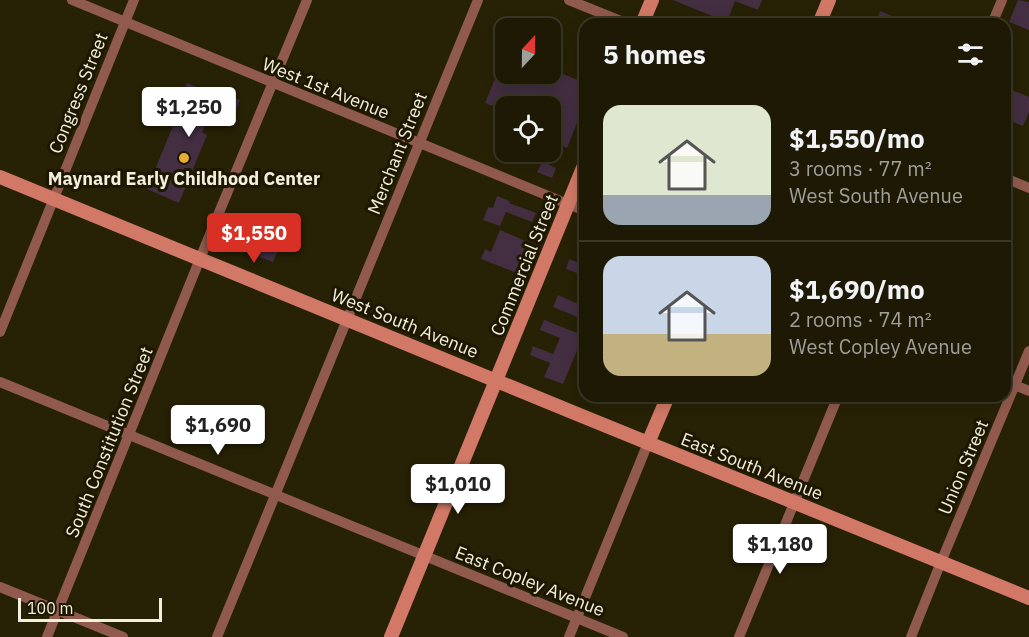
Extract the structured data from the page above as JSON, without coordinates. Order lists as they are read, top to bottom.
{
  "streets": {
    "main road": ["Commercial Street", "West South Avenue", "East South Avenue"],
    "street": [
      "West 1st Avenue",
      "Congress Street",
      "Merchant Street",
      "South Constitution Street",
      "Union Street",
      "East Copley Avenue"
    ]
  },
  "crossings": [
    ["West 1st Avenue", "Congress Street"],
    ["West 1st Avenue", "Merchant Street"],
    ["West 1st Avenue", "Commercial Street"],
    ["West 1st Avenue", "South Constitution Street"],
    ["Congress Street", "West South Avenue"],
    ["Merchant Street", "West South Avenue"],
    ["Merchant Street", "East Copley Avenue"],
    ["Commercial Street", "West South Avenue"],
    ["Commercial Street", "East South Avenue"],
    ["Commercial Street", "East Copley Avenue"],
    ["West South Avenue", "South Constitution Street"],
    ["West South Avenue", "East South Avenue"],
    ["South Constitution Street", "East Copley Avenue"],
    ["East South Avenue", "Union Street"]
  ],
  "places": ["Maynard Early Childhood Center"],
  "scale_bar": "100 m",
  "north": "top",
  "page": {
    "heading": "5 homes",
    "price": [
      "$1,250",
      "$1,550",
      "$1,690",
      "$1,010",
      "$1,180"
    ],
    "list": [
      {
        "name": "$1,550/mo",
        "note": "3 rooms · 77 m² · West South Avenue"
      },
      {
        "name": "$1,690/mo",
        "note": "2 rooms · 74 m² · West Copley Avenue"
      }
    ],
    "scale": "100 m"
  }
}
